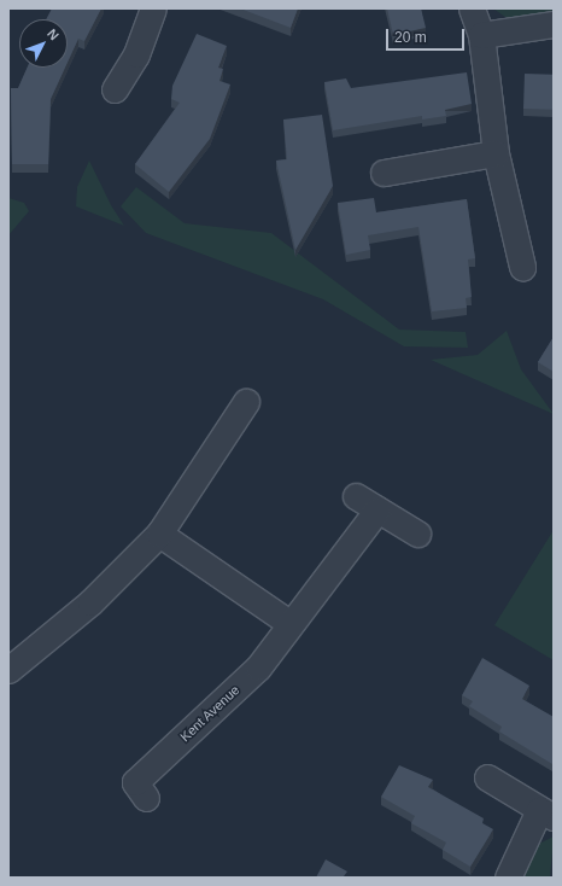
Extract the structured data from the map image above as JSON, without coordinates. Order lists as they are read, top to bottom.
{
  "streets": {
    "street": ["Kent Avenue"]
  },
  "scale_bar": "20 m",
  "north": "top right"
}
